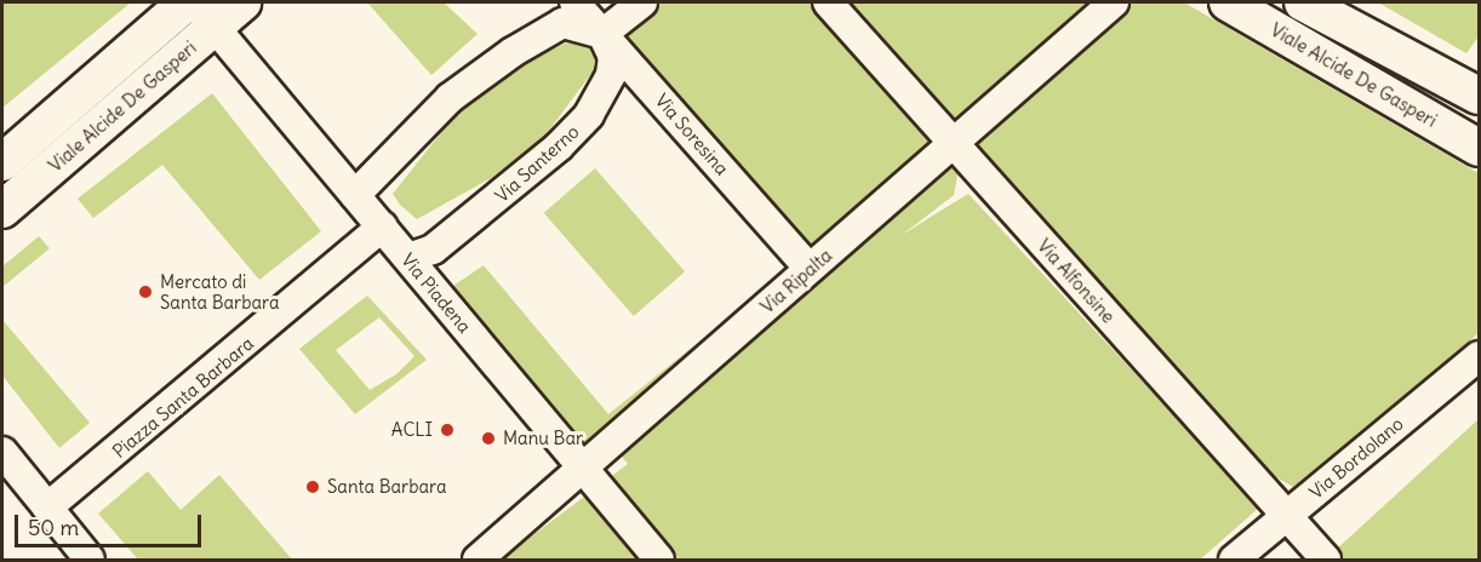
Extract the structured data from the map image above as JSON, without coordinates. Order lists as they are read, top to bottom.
{
  "streets": {
    "street": [
      "Viale Alcide De Gasperi",
      "Via Soresina",
      "Via Santerno",
      "Via Ripalta",
      "Via Alfonsine",
      "Via Piadena",
      "Piazza Santa Barbara",
      "Via Bordolano"
    ]
  },
  "crossings": [
    ["Viale Alcide De Gasperi", "Via Piadena"],
    ["Via Soresina", "Via Santerno"],
    ["Via Soresina", "Via Ripalta"],
    ["Via Santerno", "Via Piadena"],
    ["Via Ripalta", "Via Alfonsine"],
    ["Via Ripalta", "Via Piadena"],
    ["Via Alfonsine", "Via Bordolano"],
    ["Via Piadena", "Piazza Santa Barbara"]
  ],
  "places": [
    "Mercato di Santa Barbara",
    "ACLI",
    "Manu Bar",
    "Santa Barbara"
  ],
  "scale_bar": "50 m"
}
